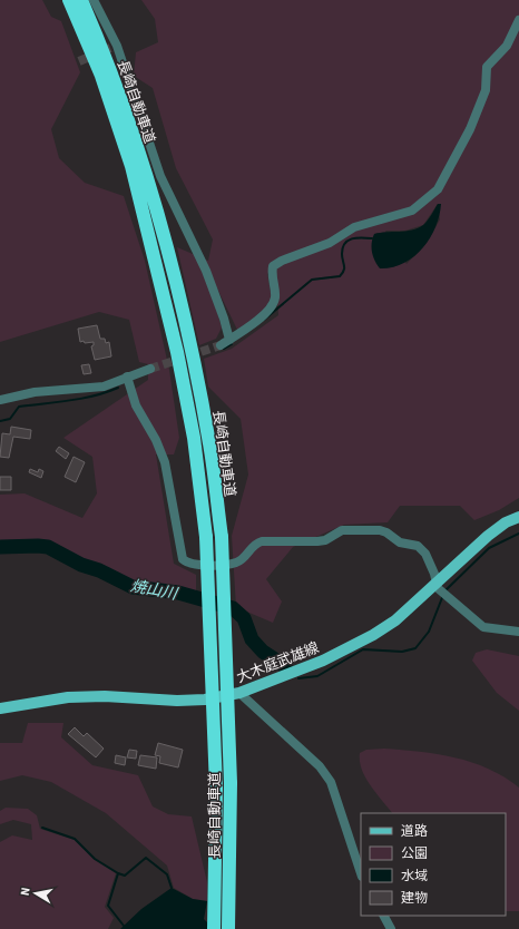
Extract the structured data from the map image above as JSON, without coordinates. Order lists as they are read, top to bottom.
{
  "streets": {
    "highway": ["長崎自動車道"],
    "main road": ["大木庭武雄線"]
  },
  "water": ["焼山川"],
  "legend": [
    "道路",
    "公園",
    "水域",
    "建物"
  ],
  "north": "left"
}
